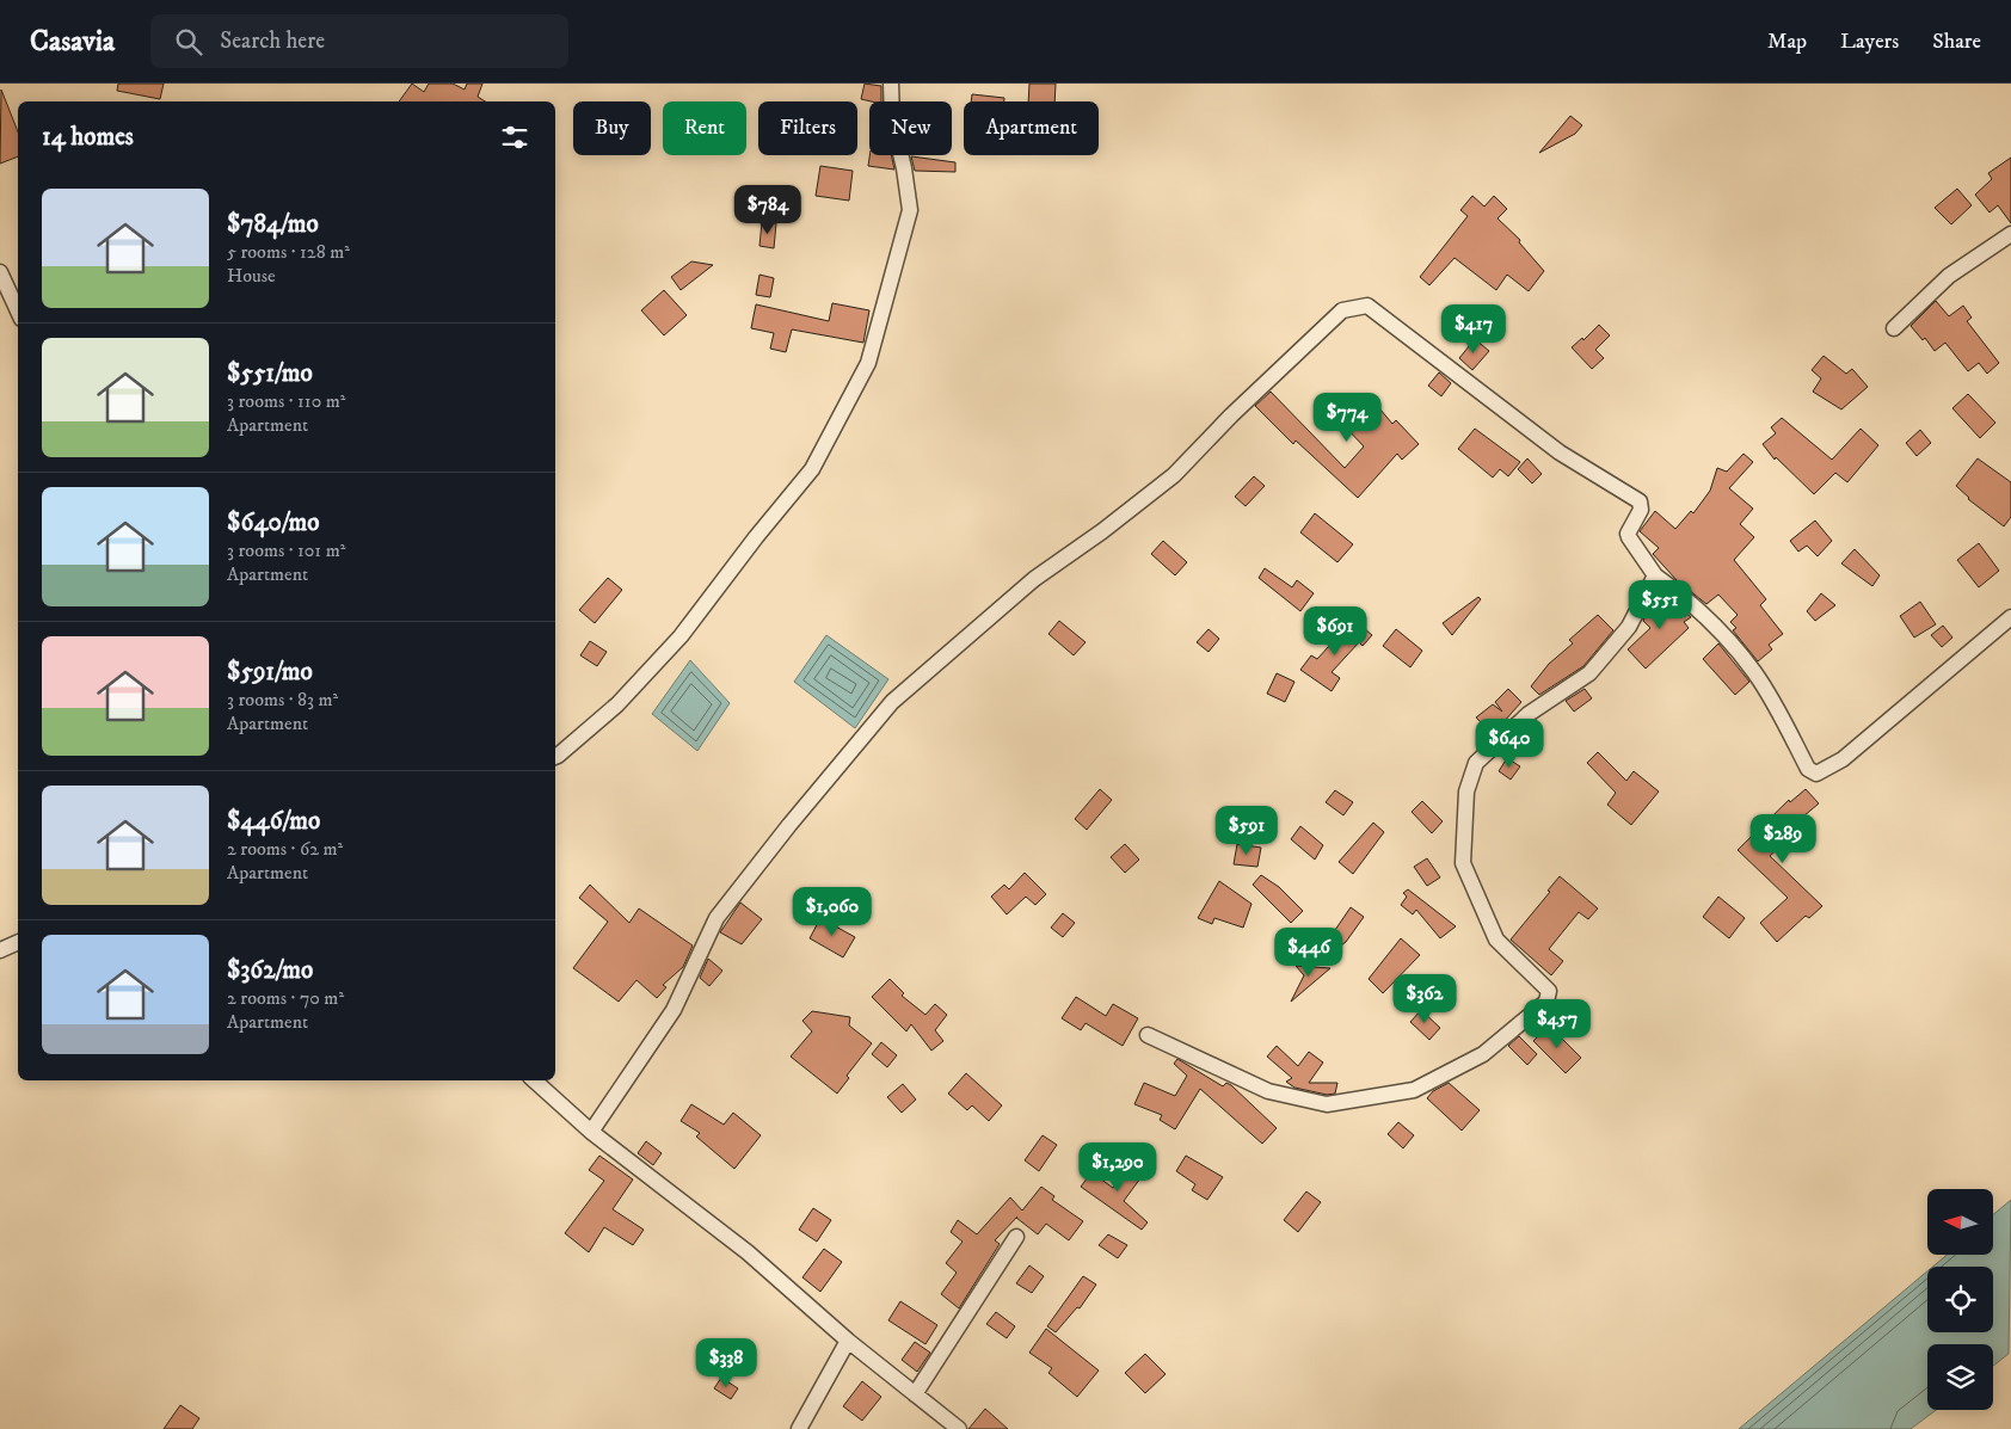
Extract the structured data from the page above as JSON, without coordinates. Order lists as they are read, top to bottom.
{
  "north": "left",
  "page": {
    "header": "Casavia",
    "search": "Search here",
    "nav": ["Map", "Layers", "Share"],
    "chip": [
      "Buy",
      "Rent",
      "Filters",
      "New",
      "Apartment"
    ],
    "heading": "14 homes",
    "list": [
      {
        "name": "$784/mo",
        "note": "5 rooms · 128 m² · House"
      },
      {
        "name": "$551/mo",
        "note": "3 rooms · 110 m² · Apartment"
      },
      {
        "name": "$640/mo",
        "note": "3 rooms · 101 m² · Apartment"
      },
      {
        "name": "$591/mo",
        "note": "3 rooms · 83 m² · Apartment"
      },
      {
        "name": "$446/mo",
        "note": "2 rooms · 62 m² · Apartment"
      },
      {
        "name": "$362/mo",
        "note": "2 rooms · 70 m² · Apartment"
      }
    ],
    "price": [
      "$784",
      "$417",
      "$774",
      "$551",
      "$691",
      "$640",
      "$591",
      "$289",
      "$1,060",
      "$446",
      "$362",
      "$457",
      "$1,290",
      "$338"
    ]
  }
}
